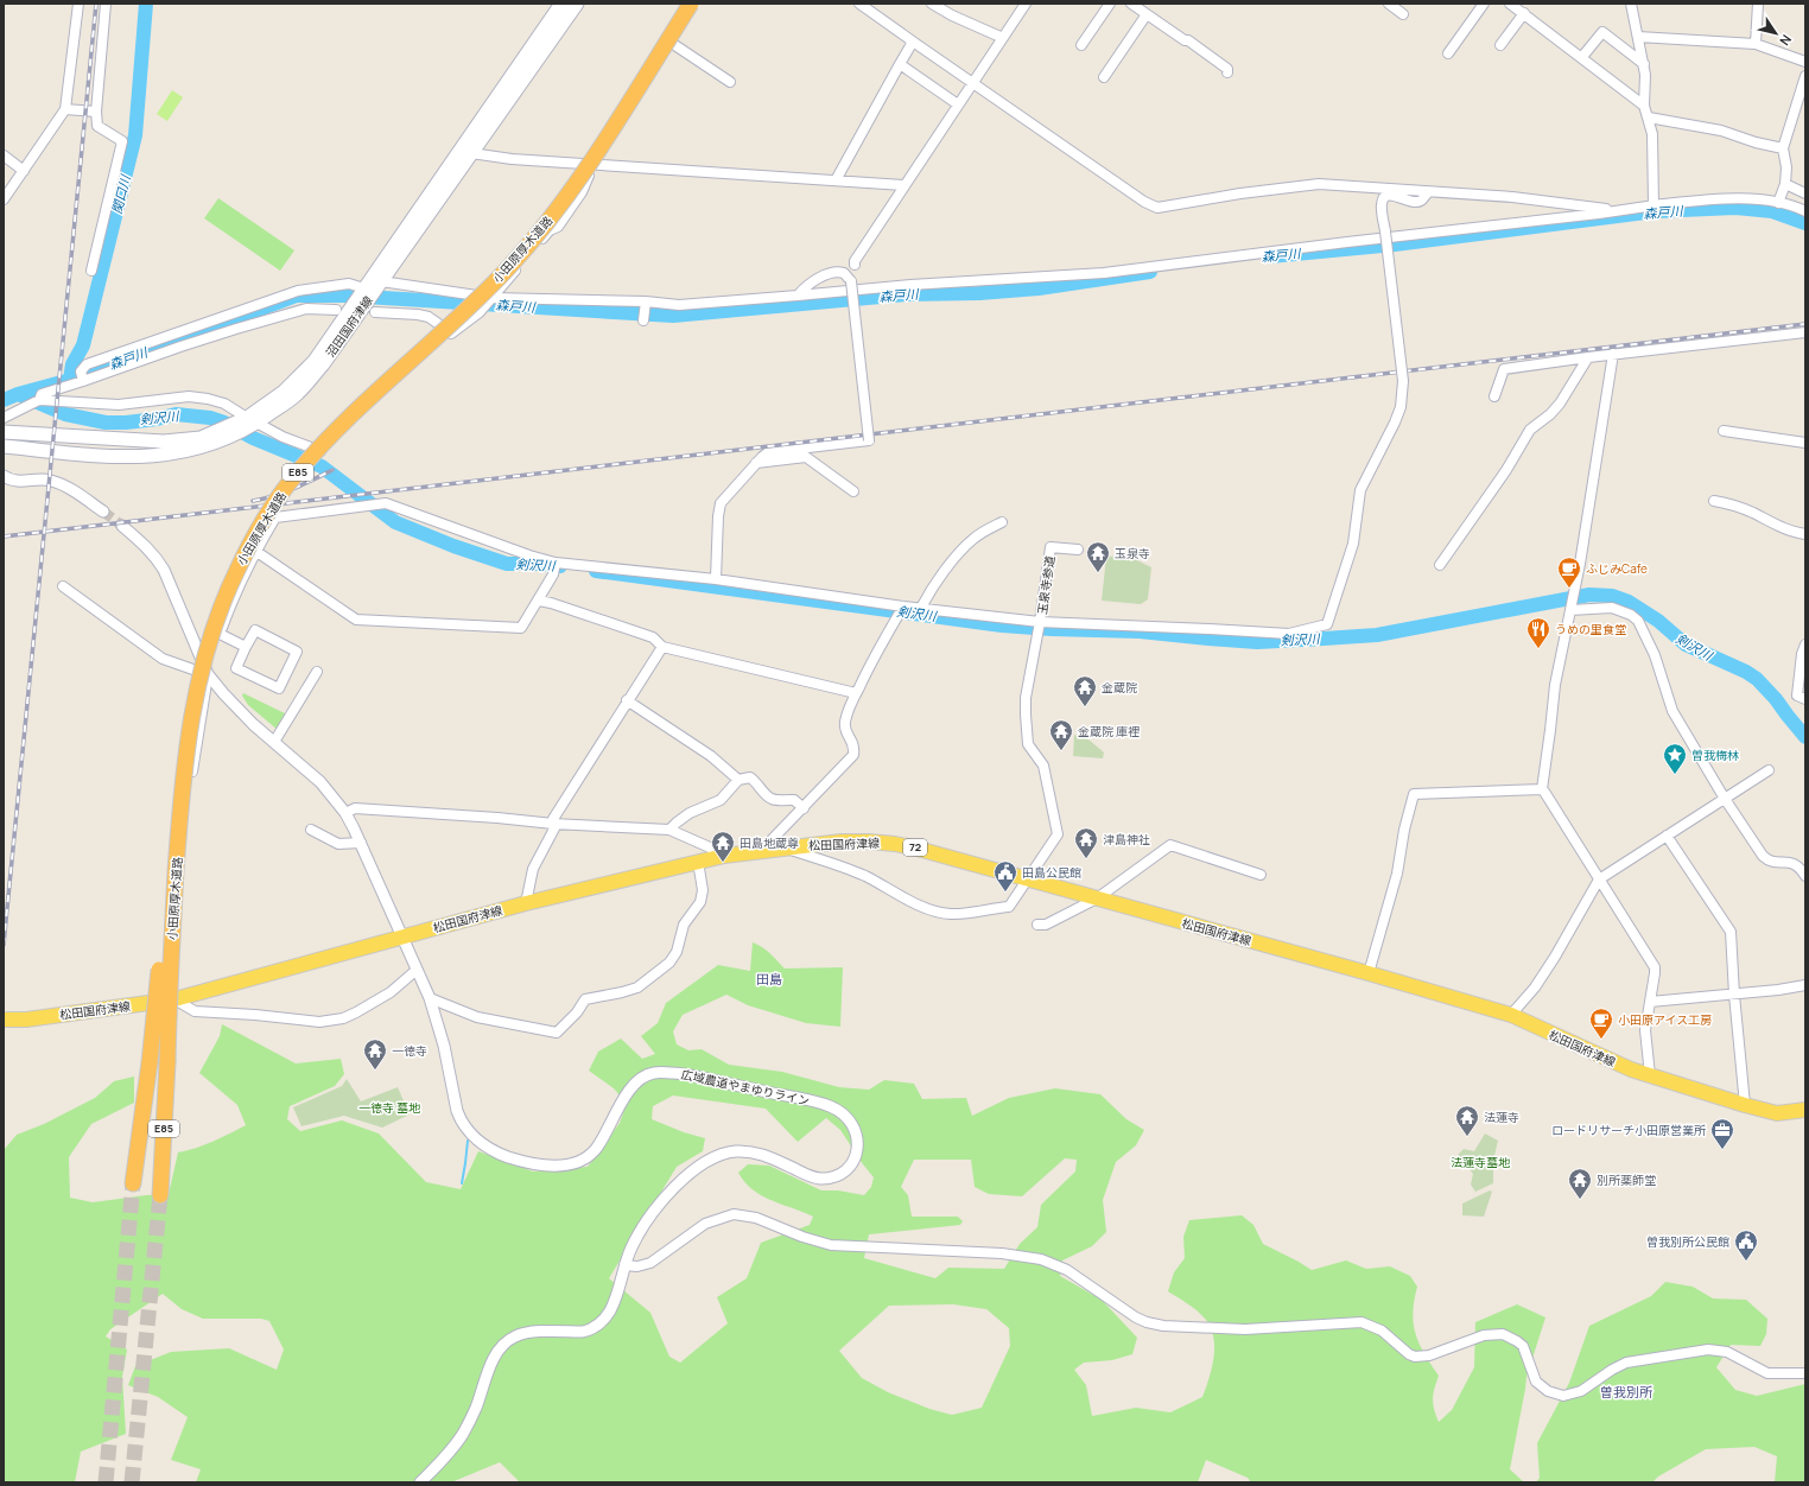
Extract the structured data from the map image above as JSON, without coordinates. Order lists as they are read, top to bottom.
{
  "streets": {
    "highway": ["小田原厚木道路", "E85"],
    "main road": ["沼田国府津線", "松田国府津線", "72"],
    "street": ["玉泉寺参道", "広域農道やまゆりライン"]
  },
  "crossings": [
    ["松田国府津線", "広域農道やまゆりライン"]
  ],
  "districts": ["田島", "曽我別所"],
  "water": ["関口川", "森戸川", "剣沢川"],
  "parks": ["一徳寺 墓地", "法蓮寺墓地"],
  "places": {
    "temple": [
      "玉泉寺",
      "金蔵院",
      "金蔵院 庫裡",
      "津島神社",
      "田島地蔵尊",
      "一徳寺",
      "法蓮寺",
      "別所薬師堂"
    ],
    "cafe": ["ふじみCafe", "小田原アイス工房"],
    "restaurant": ["うめの里食堂"],
    "place": ["曽我梅林"],
    "public building": ["田島公民館", "曽我別所公民館"],
    "office": ["ロードリサーチ小田原営業所"]
  },
  "north": "bottom right"
}
